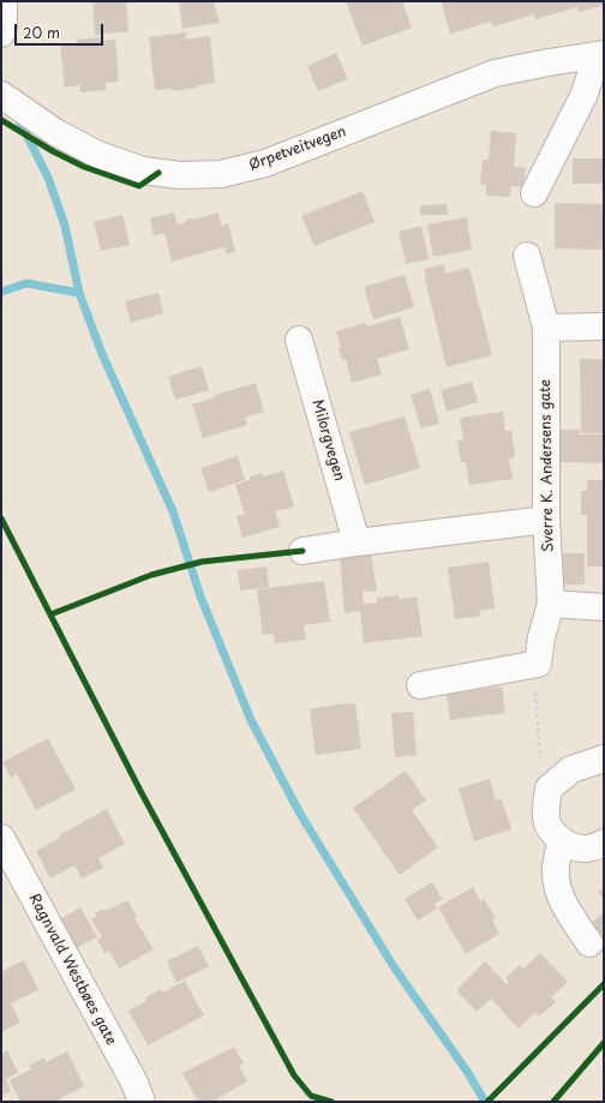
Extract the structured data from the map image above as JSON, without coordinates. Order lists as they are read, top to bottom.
{
  "streets": {
    "street": [
      "Ørpetveitvegen",
      "Milorgvegen",
      "Sverre K. Andersens gate",
      "Ragnvald Westbøes gate"
    ]
  },
  "scale_bar": "20 m"
}
